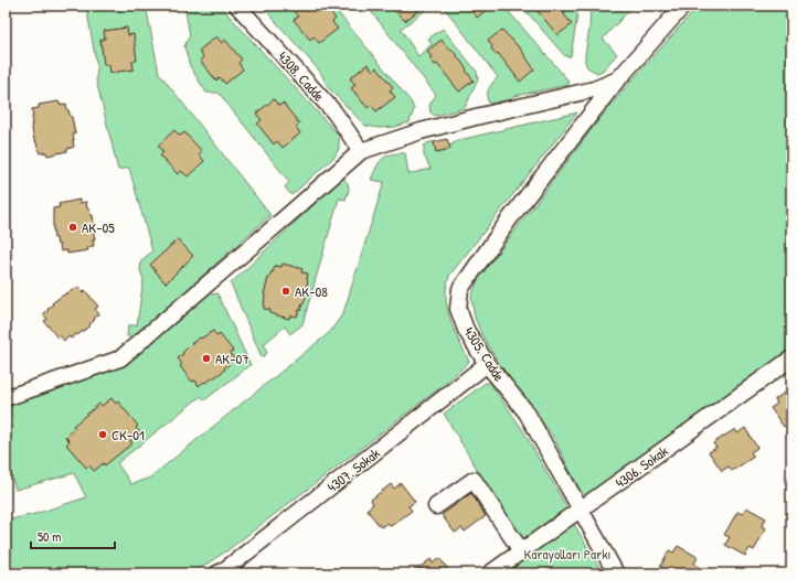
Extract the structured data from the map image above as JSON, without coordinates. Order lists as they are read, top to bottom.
{
  "streets": {
    "street": [
      "4308. Cadde",
      "4305. Cadde",
      "4306. Sokak",
      "4307. Sokak"
    ]
  },
  "crossings": [
    ["4305. Cadde", "4306. Sokak"],
    ["4305. Cadde", "4307. Sokak"]
  ],
  "parks": ["Karayolları Parkı"],
  "places": [
    "AK-05",
    "AK-08",
    "AK-07",
    "CK-01"
  ],
  "scale_bar": "50 m"
}
